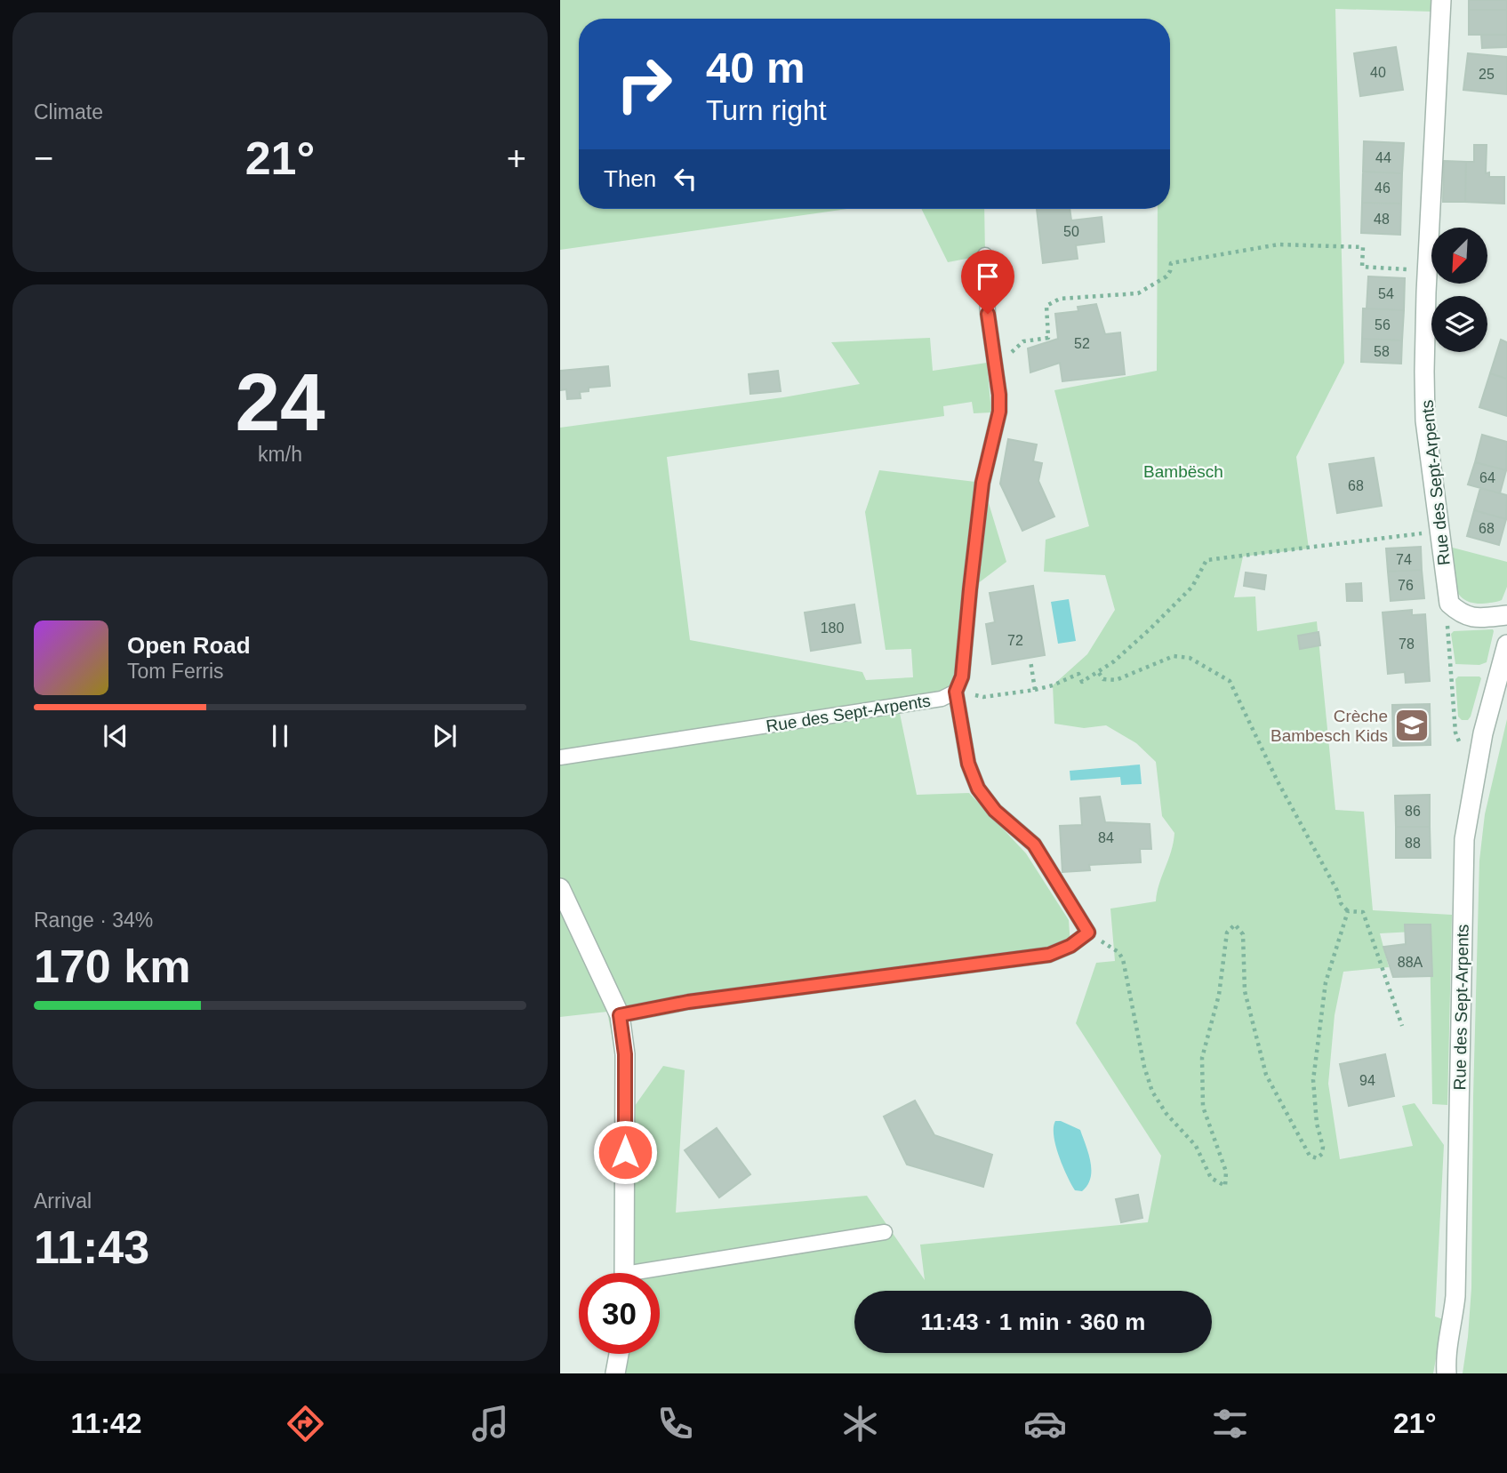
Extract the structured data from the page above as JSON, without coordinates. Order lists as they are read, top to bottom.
{
  "streets": {
    "street": ["Rue des Sept-Arpents"]
  },
  "parks": ["Bambësch"],
  "places": {
    "school or university": ["Crèche Bambesch Kids"]
  },
  "house_numbers": [
    "40",
    "25",
    "44",
    "46",
    "48",
    "50",
    "54",
    "56",
    "52",
    "58",
    "64",
    "68",
    "68",
    "74",
    "76",
    "180",
    "72",
    "78",
    "86",
    "84",
    "88",
    "88A",
    "94"
  ],
  "north": "bottom left",
  "page": {
    "tile": [
      "Climate",
      ["24", "km/h"],
      ["Range · 34%", "170 km"],
      ["Arrival", "11:43"]
    ],
    "turn": ["40 m", "Turn right"],
    "heat": ["−", "21°", "+"],
    "then": "Then",
    "song": ["Open Road", "Tom Ferris"],
    "limit": "30",
    "trip": "11:43 · 1 min · 360 m",
    "tabs": ["11:42", "21°"]
  }
}
